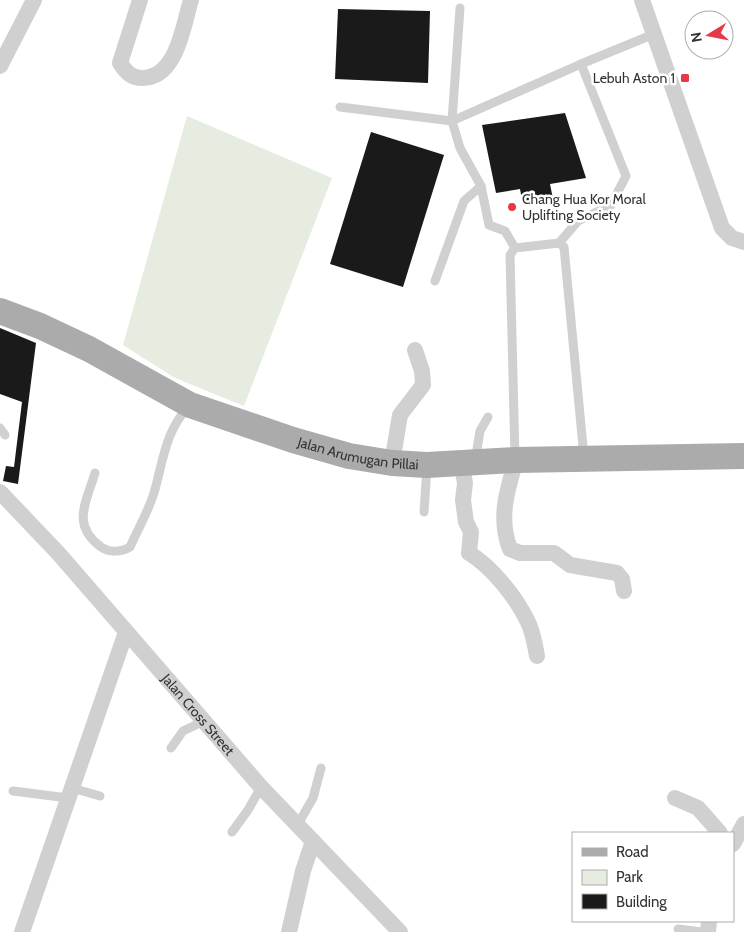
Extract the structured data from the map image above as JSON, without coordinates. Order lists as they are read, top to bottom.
{
  "streets": {
    "main road": ["Jalan Arumugan Pillai"],
    "street": ["Jalan Cross Street"]
  },
  "places": {
    "transit": ["Lebuh Aston 1"],
    "other": ["Chang Hua Kor Moral Uplifting Society"]
  },
  "legend": ["Road", "Park", "Building"],
  "north": "left"
}
